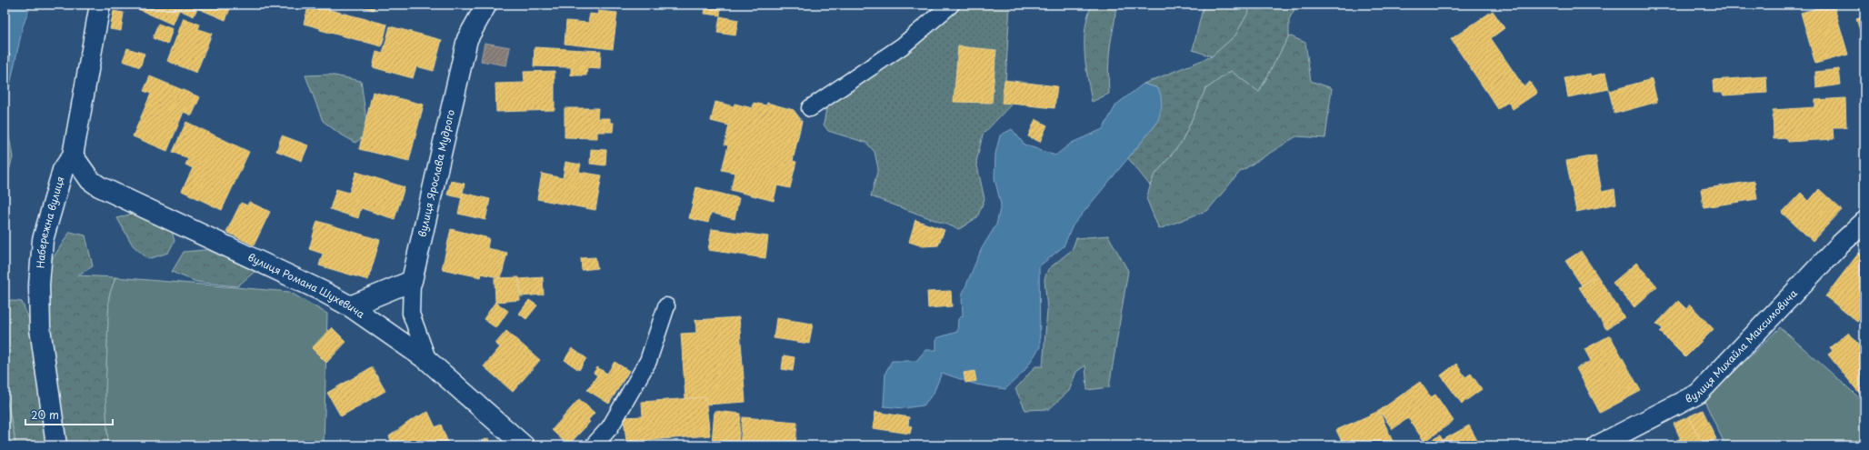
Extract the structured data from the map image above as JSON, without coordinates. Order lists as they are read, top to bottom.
{
  "streets": {
    "street": [
      "вулиця Ярослава Мудрого",
      "Набережна вулиця",
      "вулиця Романа Шухевича",
      "вулиця Михайла Максимовича"
    ]
  },
  "crossings": [
    ["Набережна вулиця", "вулиця Романа Шухевича"]
  ],
  "scale_bar": "20 m"
}
